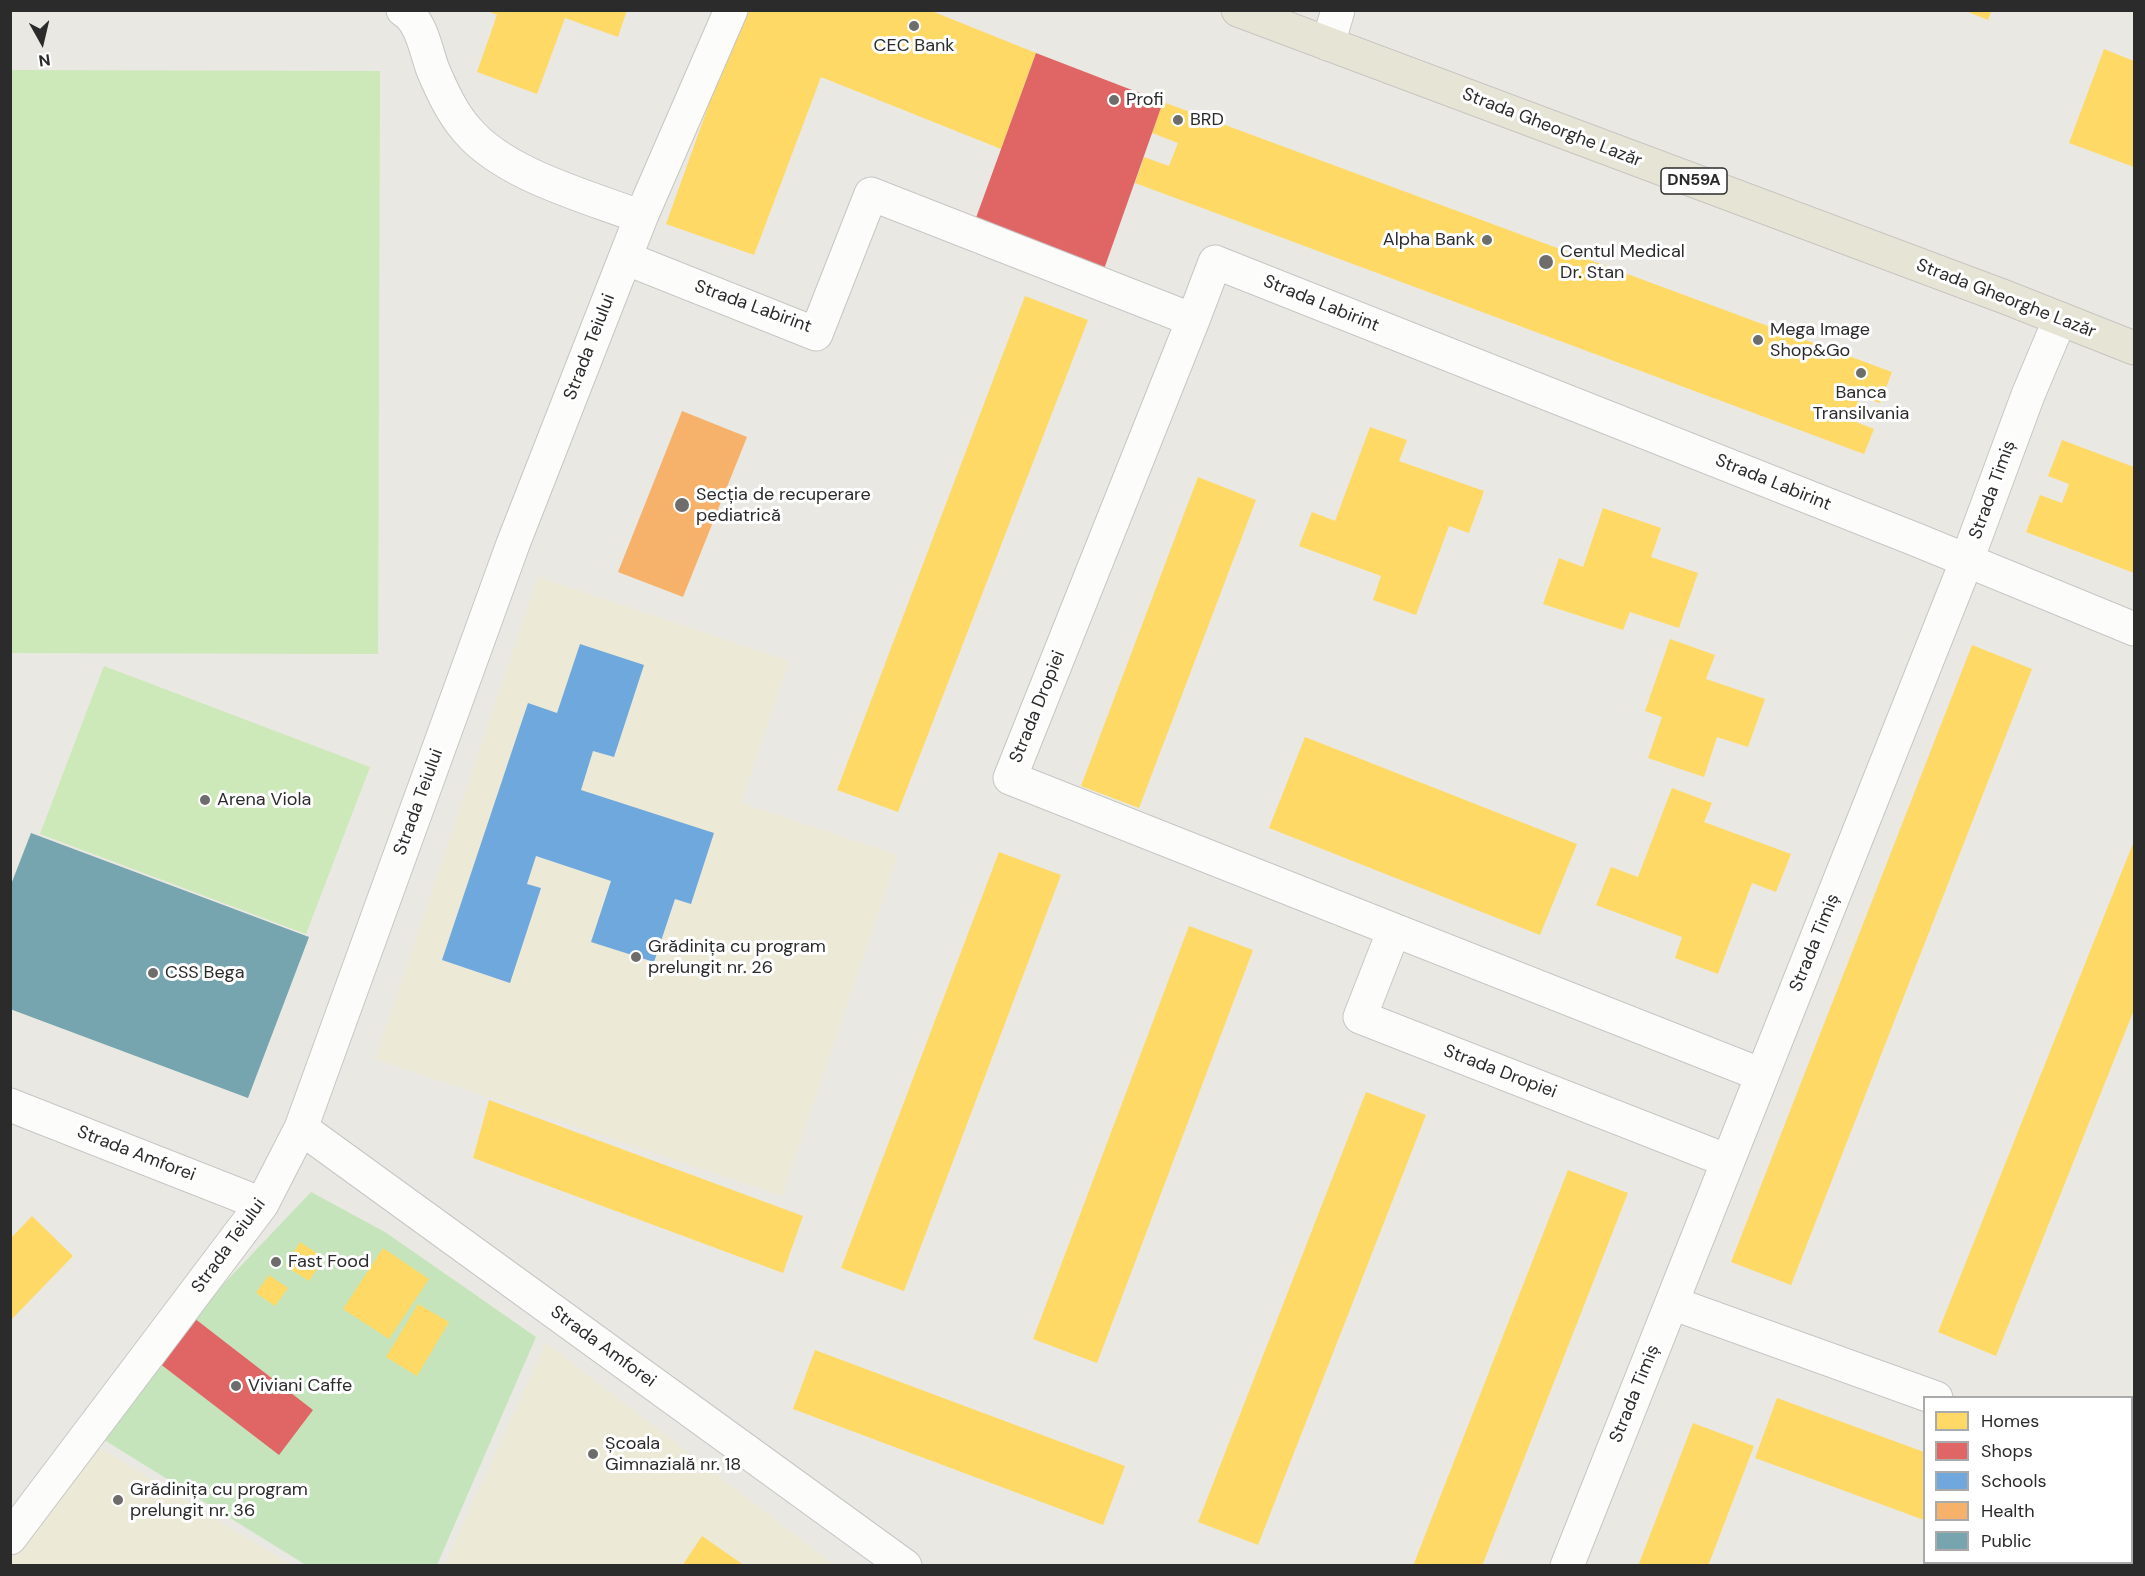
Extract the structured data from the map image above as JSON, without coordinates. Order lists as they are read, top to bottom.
{
  "streets": {
    "main road": ["Strada Gheorghe Lazăr", "DN59A"],
    "street": [
      "Strada Labirint",
      "Strada Teiului",
      "Strada Timiș",
      "Strada Dropiei",
      "Strada Amforei"
    ]
  },
  "crossings": [
    ["Strada Gheorghe Lazăr", "Strada Timiș"],
    ["Strada Labirint", "Strada Teiului"],
    ["Strada Labirint", "Strada Timiș"],
    ["Strada Labirint", "Strada Dropiei"],
    ["Strada Teiului", "Strada Amforei"],
    ["Strada Timiș", "Strada Dropiei"]
  ],
  "places": [
    "CEC Bank",
    "Profi",
    "BRD",
    "Alpha Bank",
    "Centul Medical Dr. Stan",
    "Mega Image Shop&Go",
    "Banca Transilvania",
    "Secția de recuperare pediatrică",
    "Arena Viola",
    "Grădinița cu program prelungit nr. 26",
    "CSS Bega",
    "Fast Food",
    "Viviani Caffe",
    "Școala Gimnazială nr. 18",
    "Grădinița cu program prelungit nr. 36"
  ],
  "legend": [
    "Homes",
    "Shops",
    "Schools",
    "Health",
    "Public"
  ],
  "north": "bottom"
}
